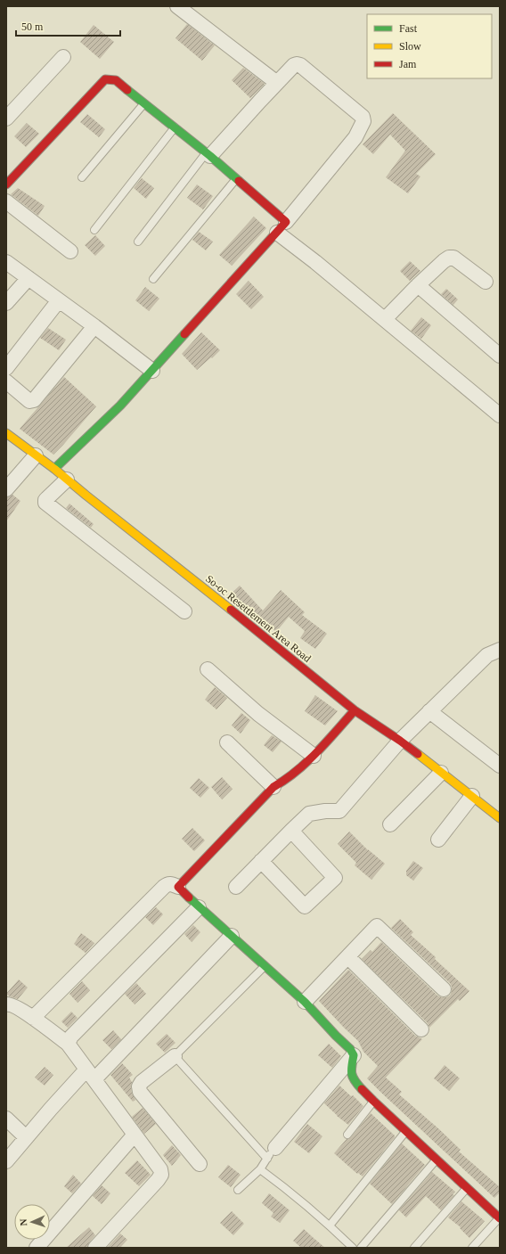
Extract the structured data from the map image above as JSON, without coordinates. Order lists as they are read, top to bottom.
{
  "streets": {
    "street": ["So-oc Resettlement Area Road"]
  },
  "legend": ["Fast", "Slow", "Jam"],
  "scale_bar": "50 m",
  "north": "left"
}
